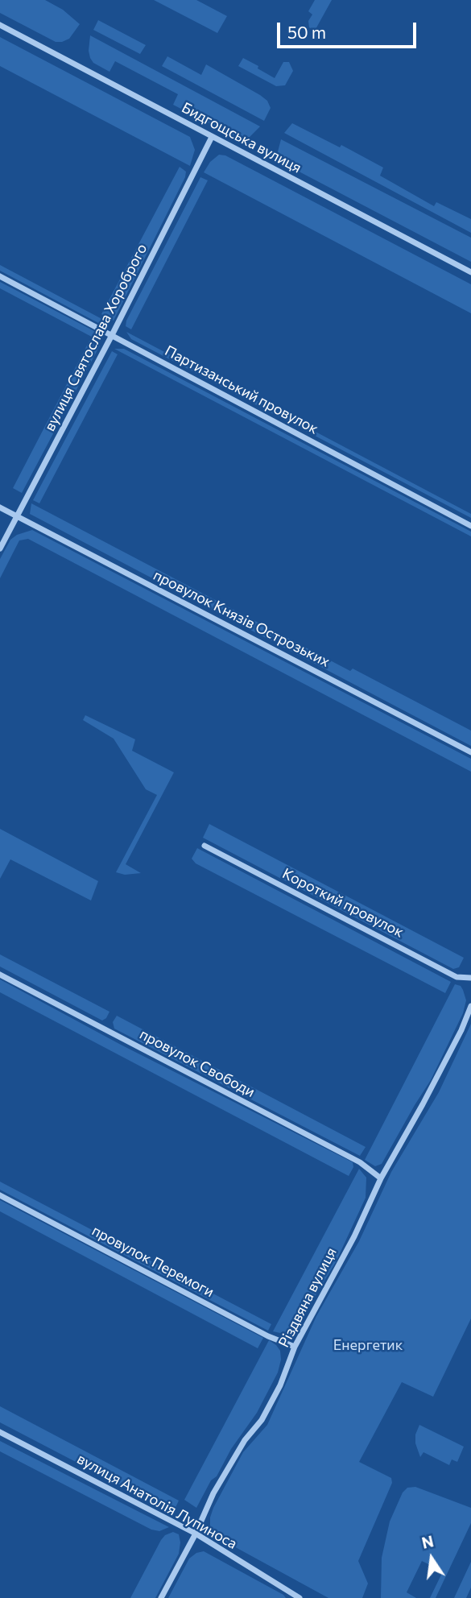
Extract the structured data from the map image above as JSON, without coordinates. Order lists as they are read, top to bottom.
{
  "streets": {
    "street": [
      "Бидгощська вулиця",
      "вулиця Святослава Хороброго",
      "Партизанський провулок",
      "провулок Князів Острозьких",
      "Короткий провулок",
      "провулок Свободи",
      "провулок Перемоги",
      "Різдвяна вулиця",
      "вулиця Анатолія Лупиноса"
    ]
  },
  "crossings": [
    ["Бидгощська вулиця", "вулиця Святослава Хороброго"],
    ["вулиця Святослава Хороброго", "Партизанський провулок"],
    ["вулиця Святослава Хороброго", "провулок Князів Острозьких"],
    ["провулок Свободи", "Різдвяна вулиця"],
    ["провулок Перемоги", "Різдвяна вулиця"],
    ["Різдвяна вулиця", "вулиця Анатолія Лупиноса"]
  ],
  "parks": ["Енергетик"],
  "scale_bar": "50 m",
  "north": "top"
}
